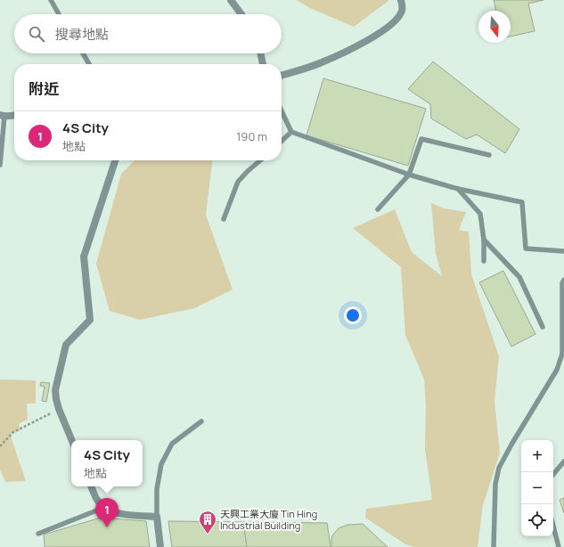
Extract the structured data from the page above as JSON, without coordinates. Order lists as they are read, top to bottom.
{
  "places": {
    "building": ["天興工業大廈 Tin Hing Industrial Building"]
  },
  "north": "bottom",
  "page": {
    "search": "搜尋地點",
    "heading": "附近",
    "list": [
      {
        "mark": "1",
        "name": "4S City",
        "note": "地點",
        "value": "190 m"
      }
    ],
    "map_buttons": ["+", "−"],
    "popup": ["4S City", "地點"],
    "pins": "1"
  }
}
